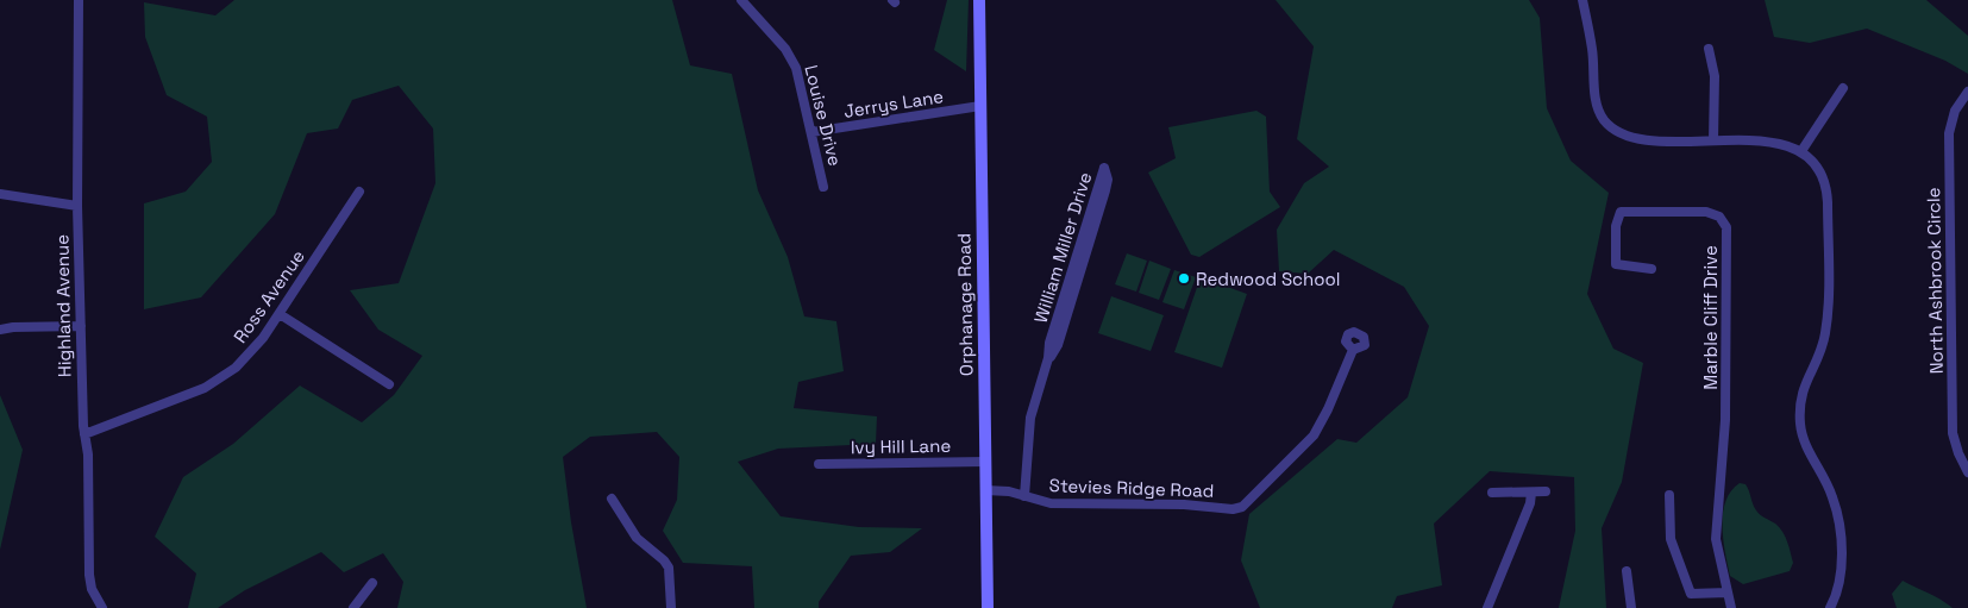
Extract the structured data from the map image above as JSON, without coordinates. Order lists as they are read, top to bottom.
{
  "streets": {
    "main road": ["Orphanage Road"],
    "street": [
      "Jerrys Lane",
      "Louise Drive",
      "William Miller Drive",
      "North Ashbrook Circle",
      "Ross Avenue",
      "Highland Avenue",
      "Marble Cliff Drive",
      "Ivy Hill Lane",
      "Stevies Ridge Road"
    ]
  },
  "crossings": [
    ["Jerrys Lane", "Louise Drive"],
    ["Jerrys Lane", "Orphanage Road"],
    ["William Miller Drive", "Stevies Ridge Road"],
    ["Ross Avenue", "Highland Avenue"],
    ["Orphanage Road", "Ivy Hill Lane"],
    ["Orphanage Road", "Stevies Ridge Road"]
  ],
  "places": ["Redwood School"]
}
